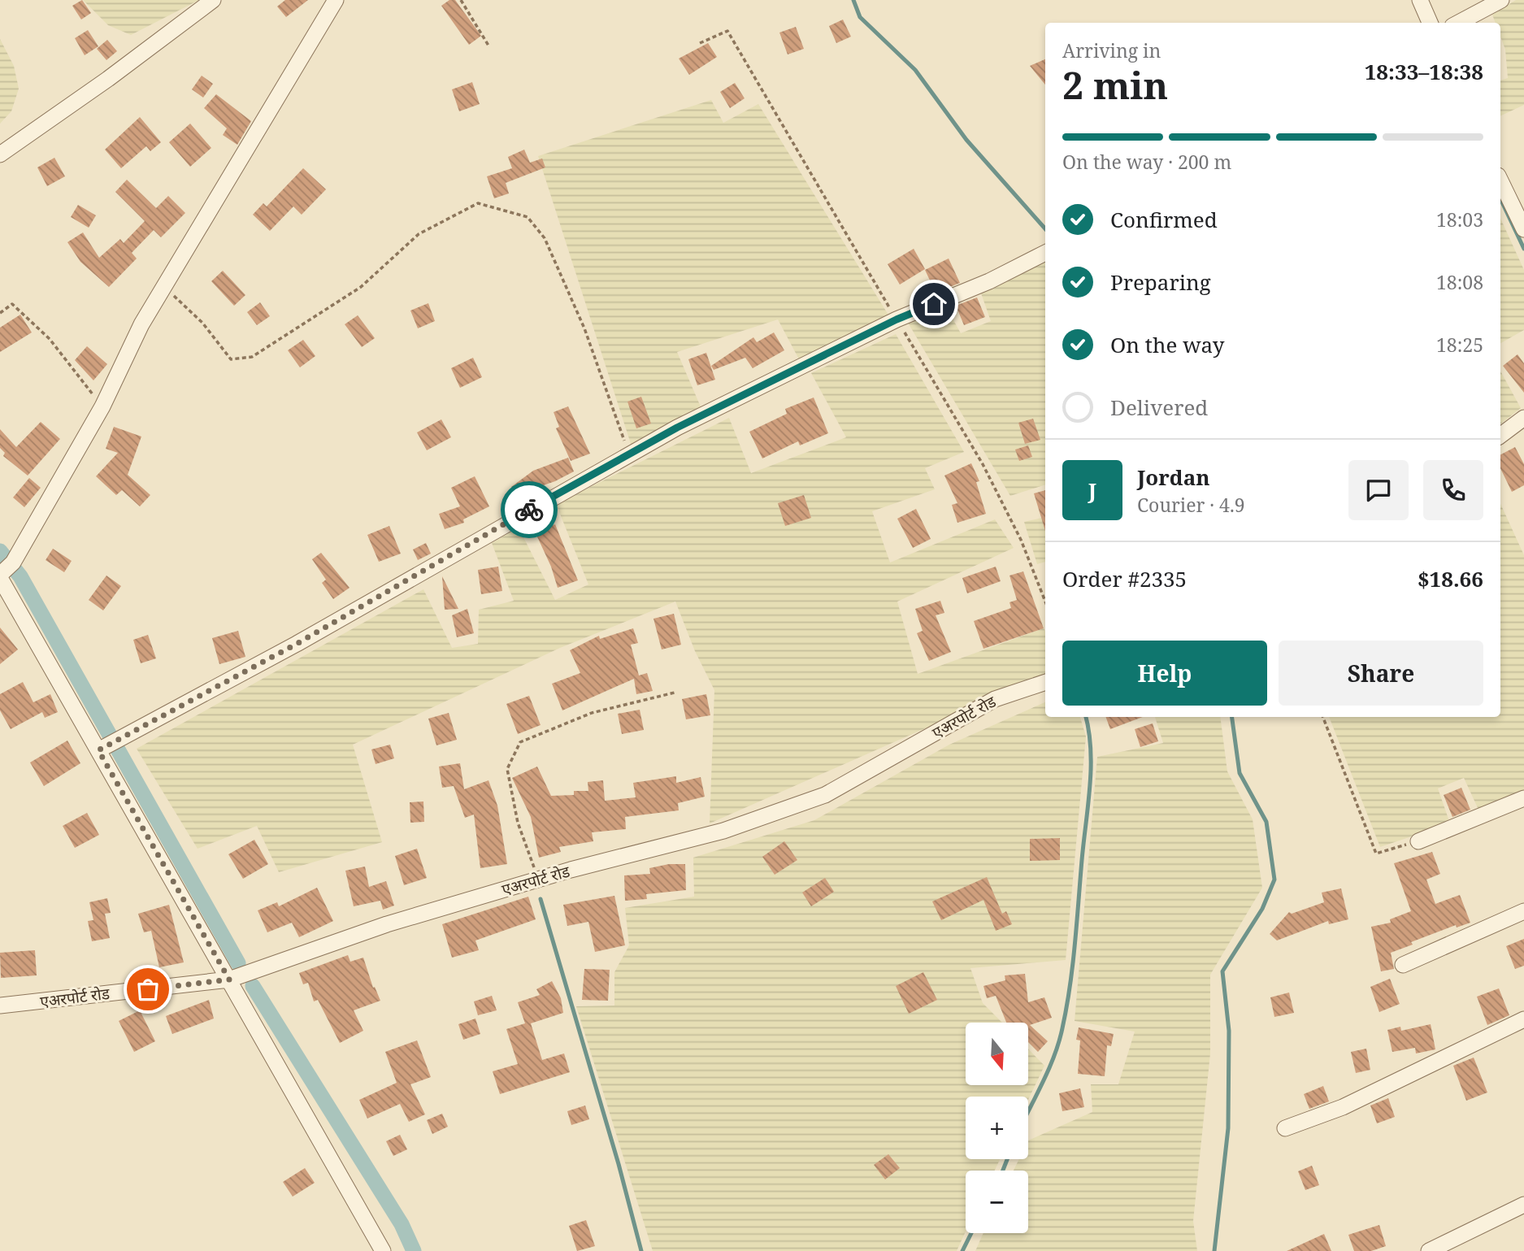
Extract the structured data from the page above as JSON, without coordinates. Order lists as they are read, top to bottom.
{
  "streets": {
    "street": ["एअरपोर्ट रोड"]
  },
  "north": "bottom",
  "page": {
    "heading": ["2 min", "Arriving in", "18:33–18:38"],
    "panel": [
      "Jordan",
      "Courier · 4.9",
      "Order #2335",
      "$18.66"
    ],
    "bar": "On the way · 200 m",
    "list": [
      ["Confirmed", "18:03"],
      ["Preparing", "18:08"],
      ["On the way", "18:25"],
      "Delivered"
    ],
    "round": "J",
    "buttons": ["Help", "Share"],
    "map_buttons": ["+", "−"]
  }
}
